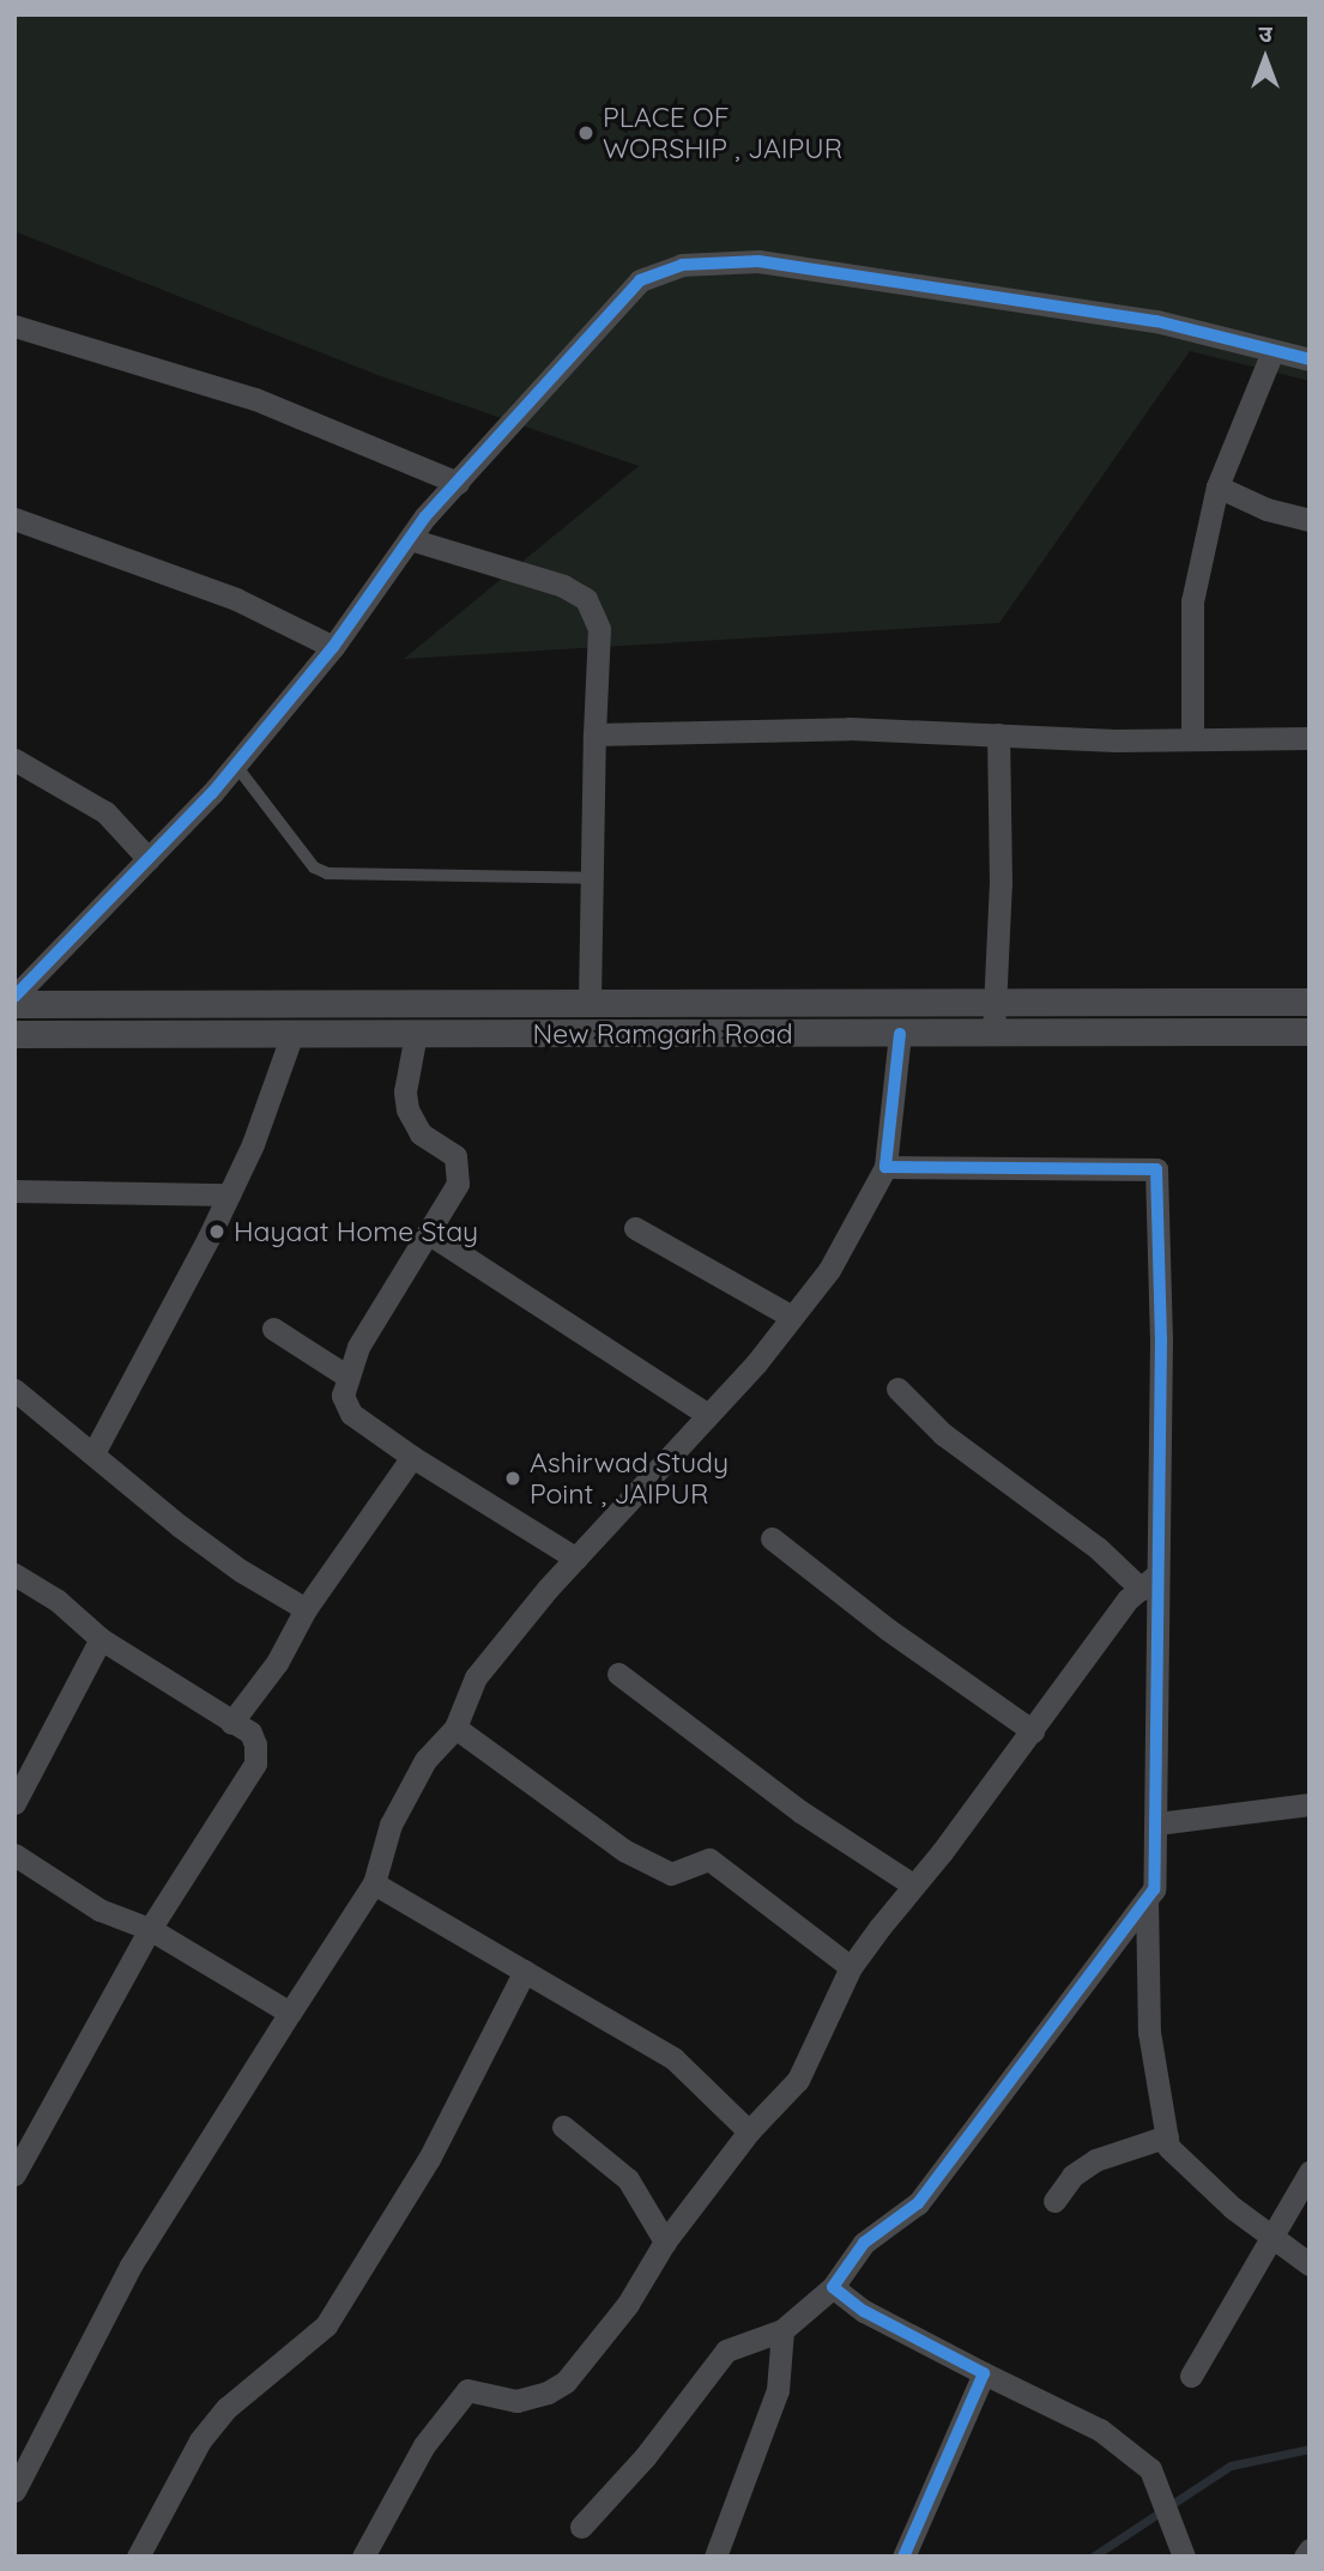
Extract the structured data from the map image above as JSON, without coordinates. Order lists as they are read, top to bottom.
{
  "streets": {
    "street": ["New Ramgarh Road"]
  },
  "places": ["PLACE OF WORSHIP , JAIPUR", "Hayaat Home Stay", "Ashirwad Study Point , JAIPUR"],
  "north": "top"
}
